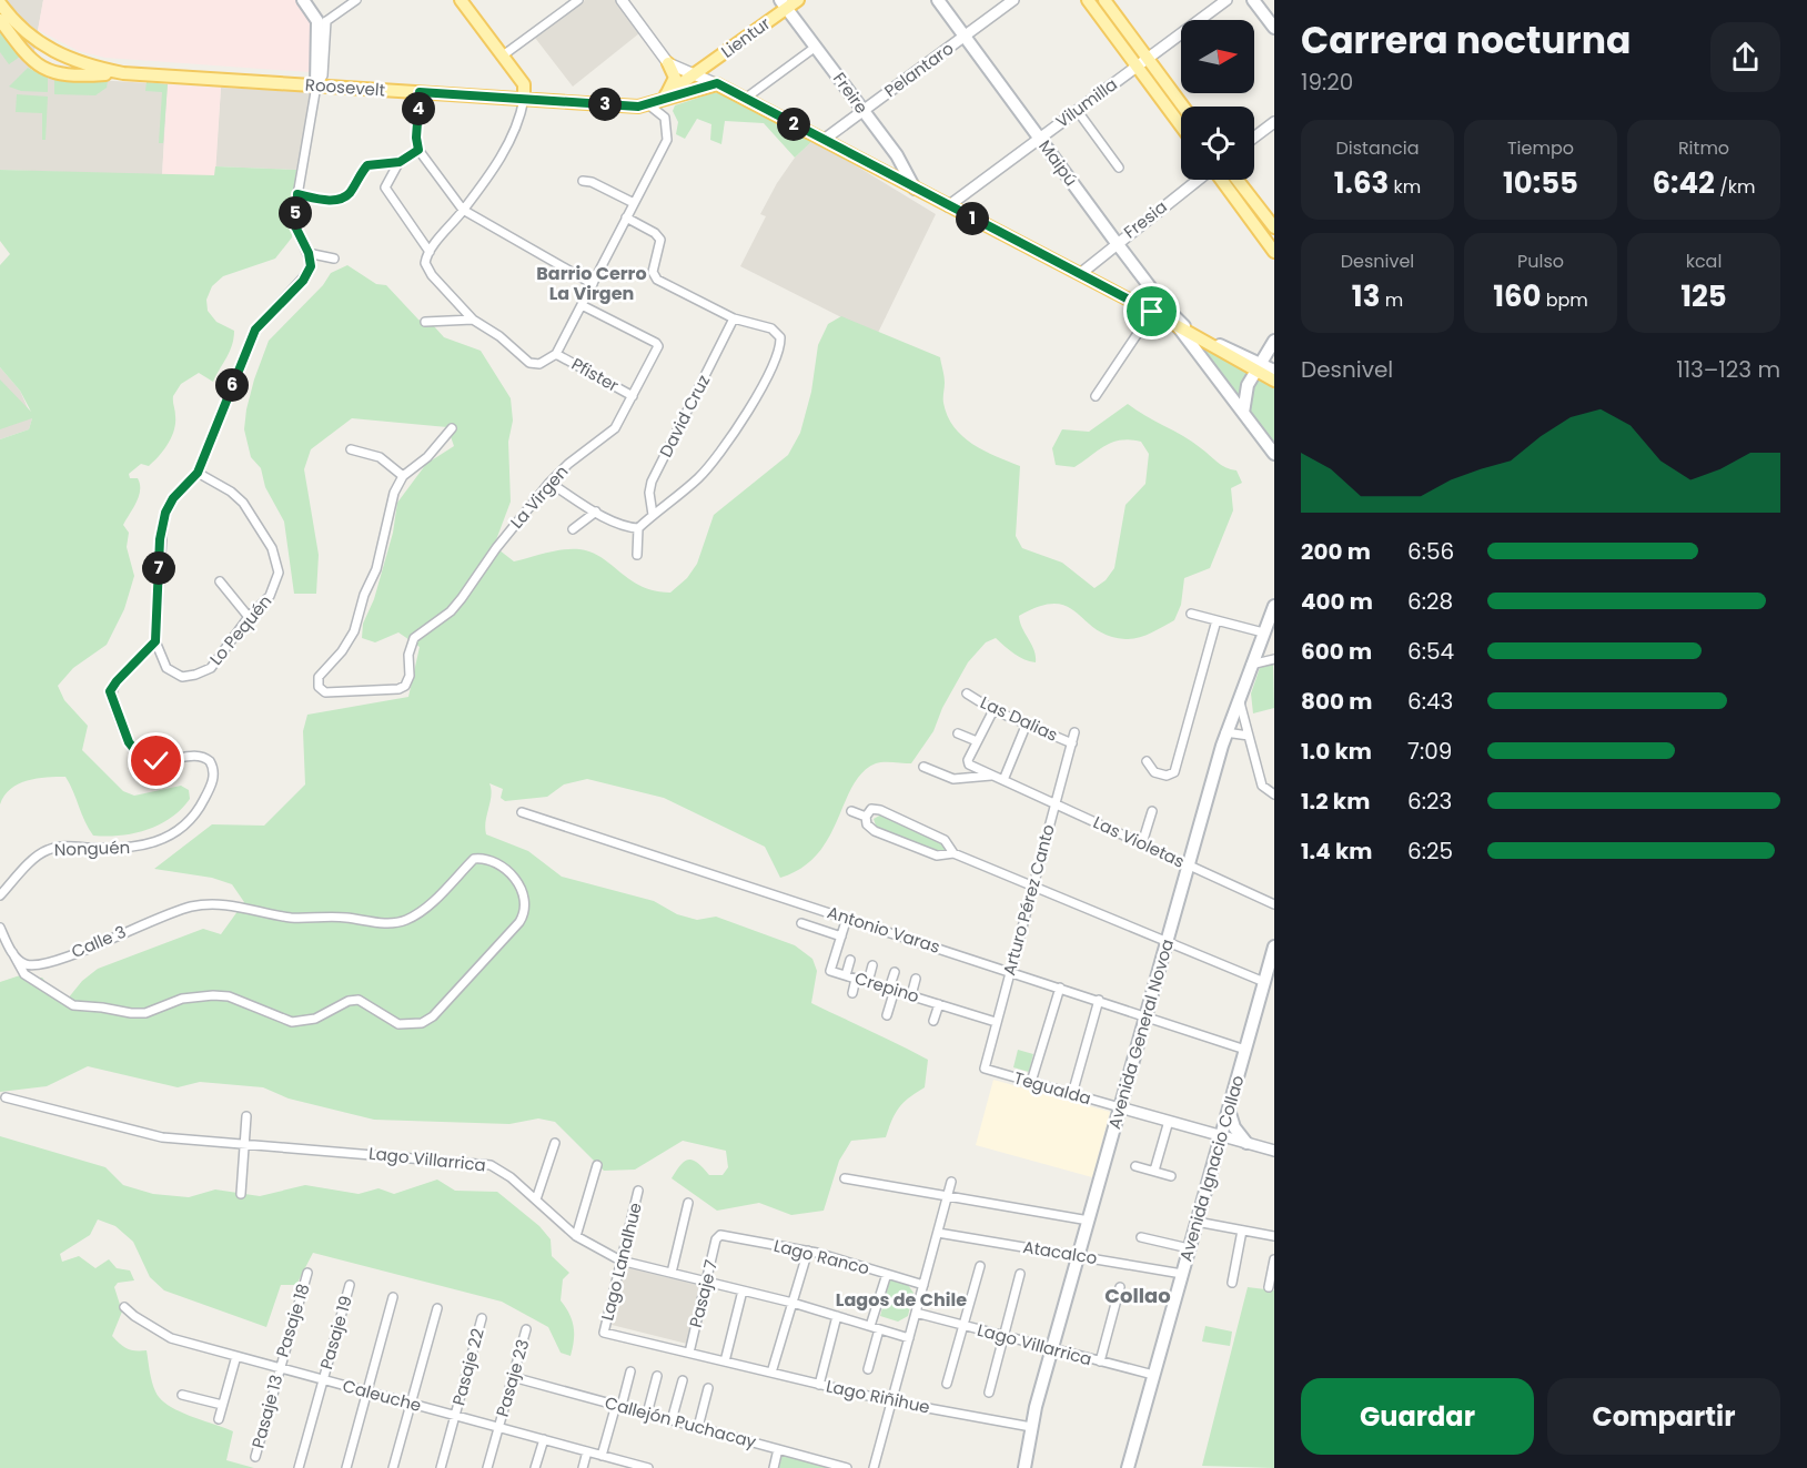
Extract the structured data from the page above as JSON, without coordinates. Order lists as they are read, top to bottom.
{
  "streets": {
    "main road": [
      "Lientur",
      "Roosevelt",
      "Freire",
      "Maipú",
      "Avenida General Novoa",
      "Avenida Ignacio Collao"
    ],
    "street": [
      "Pelantaro",
      "Vilumilla",
      "Fresia",
      "Pfister",
      "David Cruz",
      "La Virgen",
      "Lo Pequén",
      "Las Dalias",
      "Las Violetas",
      "Nonguén",
      "Arturo Pérez Canto",
      "Antonio Varas",
      "Calle 3",
      "Crepino",
      "Tegualda",
      "Lago Villarrica",
      "Atacalco",
      "Lago Ranco",
      "Lago Lanalhue",
      "Pasaje 7",
      "Pasaje 18",
      "Pasaje 19",
      "Pasaje 22",
      "Pasaje 23",
      "Caleuche",
      "Lago Riñihue",
      "Pasaje 13",
      "Callejón Puchacay"
    ]
  },
  "crossings": [
    ["Lientur", "Freire"],
    ["Pelantaro", "Freire"],
    ["Pelantaro", "Maipú"],
    ["Vilumilla", "Maipú"],
    ["Maipú", "Fresia"],
    ["Pfister", "La Virgen"],
    ["Lo Pequén", "Nonguén"],
    ["Las Dalias", "Arturo Pérez Canto"],
    ["Las Violetas", "Arturo Pérez Canto"],
    ["Las Violetas", "Avenida General Novoa"],
    ["Arturo Pérez Canto", "Antonio Varas"],
    ["Arturo Pérez Canto", "Crepino"],
    ["Arturo Pérez Canto", "Tegualda"],
    ["Antonio Varas", "Crepino"],
    ["Antonio Varas", "Avenida General Novoa"],
    ["Antonio Varas", "Avenida Ignacio Collao"],
    ["Avenida General Novoa", "Tegualda"],
    ["Avenida General Novoa", "Lago Villarrica"],
    ["Avenida General Novoa", "Atacalco"],
    ["Avenida General Novoa", "Lago Riñihue"],
    ["Tegualda", "Avenida Ignacio Collao"],
    ["Lago Villarrica", "Avenida Ignacio Collao"],
    ["Lago Villarrica", "Lago Lanalhue"],
    ["Lago Villarrica", "Pasaje 7"],
    ["Avenida Ignacio Collao", "Atacalco"],
    ["Lago Ranco", "Pasaje 7"],
    ["Lago Lanalhue", "Lago Riñihue"],
    ["Pasaje 7", "Lago Riñihue"],
    ["Pasaje 18", "Caleuche"],
    ["Pasaje 18", "Pasaje 13"],
    ["Pasaje 19", "Caleuche"],
    ["Pasaje 22", "Caleuche"],
    ["Pasaje 23", "Caleuche"],
    ["Pasaje 23", "Callejón Puchacay"],
    ["Caleuche", "Pasaje 13"]
  ],
  "districts": ["Barrio Cerro La Virgen", "Collao", "Lagos de Chile"],
  "north": "right",
  "page": {
    "heading": ["Carrera nocturna", "19:20"],
    "pins": [
      "3",
      "4",
      "2",
      "5",
      "1",
      "6",
      "7"
    ],
    "stats": [
      ["Distancia", "1.63 km"],
      ["Tiempo", "10:55"],
      ["Ritmo", "6:42 /km"],
      ["Desnivel", "13 m"],
      ["Pulso", "160 bpm"],
      ["kcal", "125"]
    ],
    "chart": ["Desnivel", "113–123 m"],
    "list": [
      {
        "name": "200 m",
        "note": "6:56"
      },
      {
        "name": "400 m",
        "note": "6:28"
      },
      {
        "name": "600 m",
        "note": "6:54"
      },
      {
        "name": "800 m",
        "note": "6:43"
      },
      {
        "name": "1.0 km",
        "note": "7:09"
      },
      {
        "name": "1.2 km",
        "note": "6:23"
      },
      {
        "name": "1.4 km",
        "note": "6:25"
      }
    ],
    "buttons": ["Guardar", "Compartir"]
  }
}
